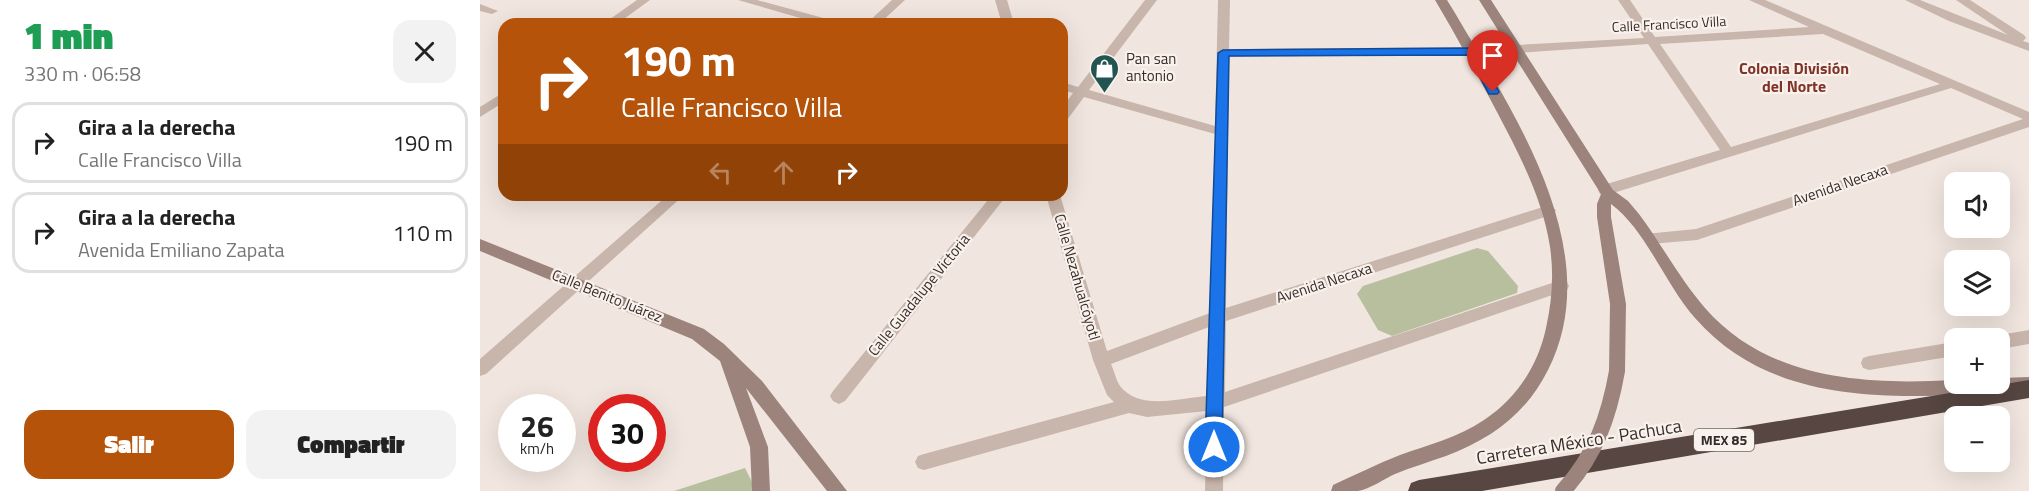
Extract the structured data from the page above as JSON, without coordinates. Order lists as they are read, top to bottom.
{
  "streets": {
    "highway": ["MEX 85", "Carretera México - Pachuca"],
    "main road": ["Calle Benito Juárez"],
    "street": [
      "Calle Francisco Villa",
      "Avenida Necaxa",
      "Calle Nezahualcóyotl",
      "Calle Guadalupe Victoria"
    ]
  },
  "crossings": [
    ["Avenida Necaxa", "Calle Nezahualcóyotl"]
  ],
  "districts": ["Colonia División del Norte"],
  "places": {
    "shop": ["Pan san antonio"]
  },
  "page": {
    "heading": ["1 min", "330 m · 06:58"],
    "turn": ["190 m", "Calle Francisco Villa"],
    "list": [
      {
        "name": "Gira a la derecha",
        "note": "Calle Francisco Villa",
        "value": "190 m"
      },
      {
        "name": "Gira a la derecha",
        "note": "Avenida Emiliano Zapata",
        "value": "110 m"
      }
    ],
    "map_buttons": ["+", "−"],
    "speed": "26 km/h",
    "limit": "30",
    "buttons": ["Salir", "Compartir"]
  }
}
